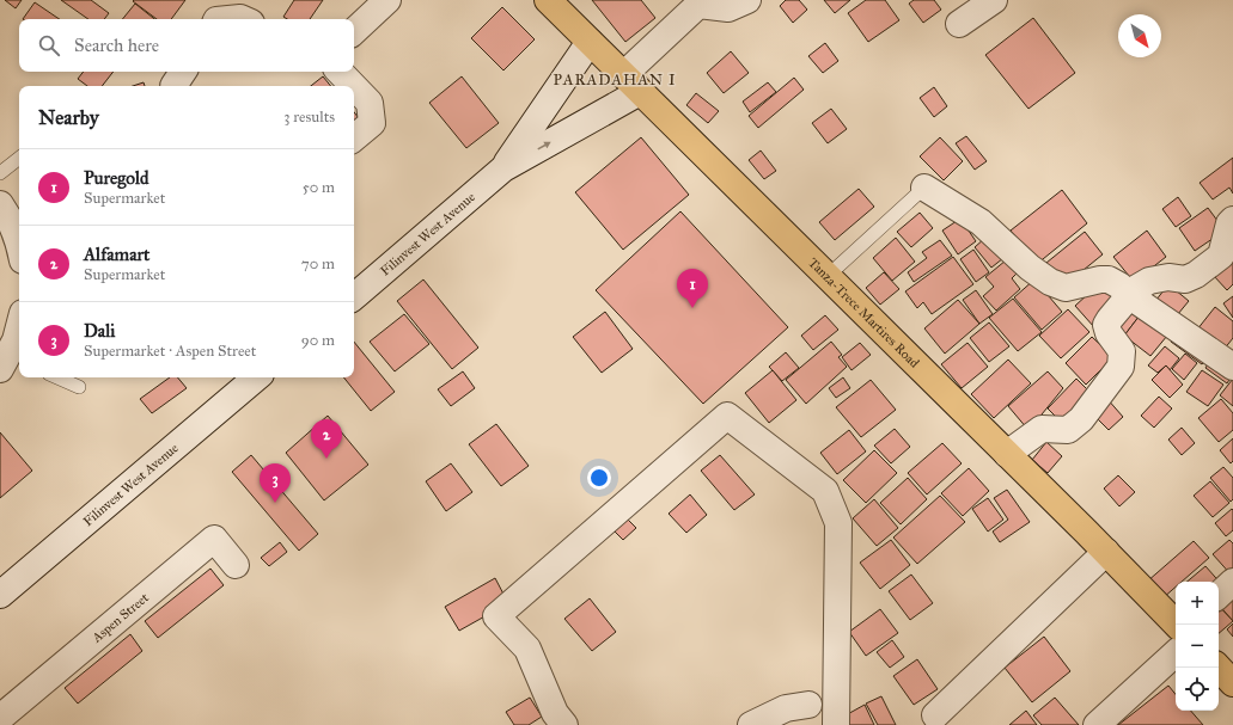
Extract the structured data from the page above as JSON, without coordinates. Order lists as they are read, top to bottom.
{
  "streets": {
    "main road": ["Tanza-Trece Martires Road"],
    "street": ["Filinvest West Avenue", "Aspen Street"]
  },
  "crossings": [
    ["Filinvest West Avenue", "Tanza-Trece Martires Road"]
  ],
  "districts": ["PARADAHAN I"],
  "north": "bottom right",
  "page": {
    "search": "Search here",
    "heading": ["Nearby", "3 results"],
    "list": [
      {
        "mark": "1",
        "name": "Puregold",
        "note": "Supermarket",
        "value": "50 m"
      },
      {
        "mark": "2",
        "name": "Alfamart",
        "note": "Supermarket",
        "value": "70 m"
      },
      {
        "mark": "3",
        "name": "Dali",
        "note": "Supermarket · Aspen Street",
        "value": "90 m"
      }
    ],
    "pins": ["1", "2", "3"],
    "map_buttons": ["+", "−"]
  }
}
